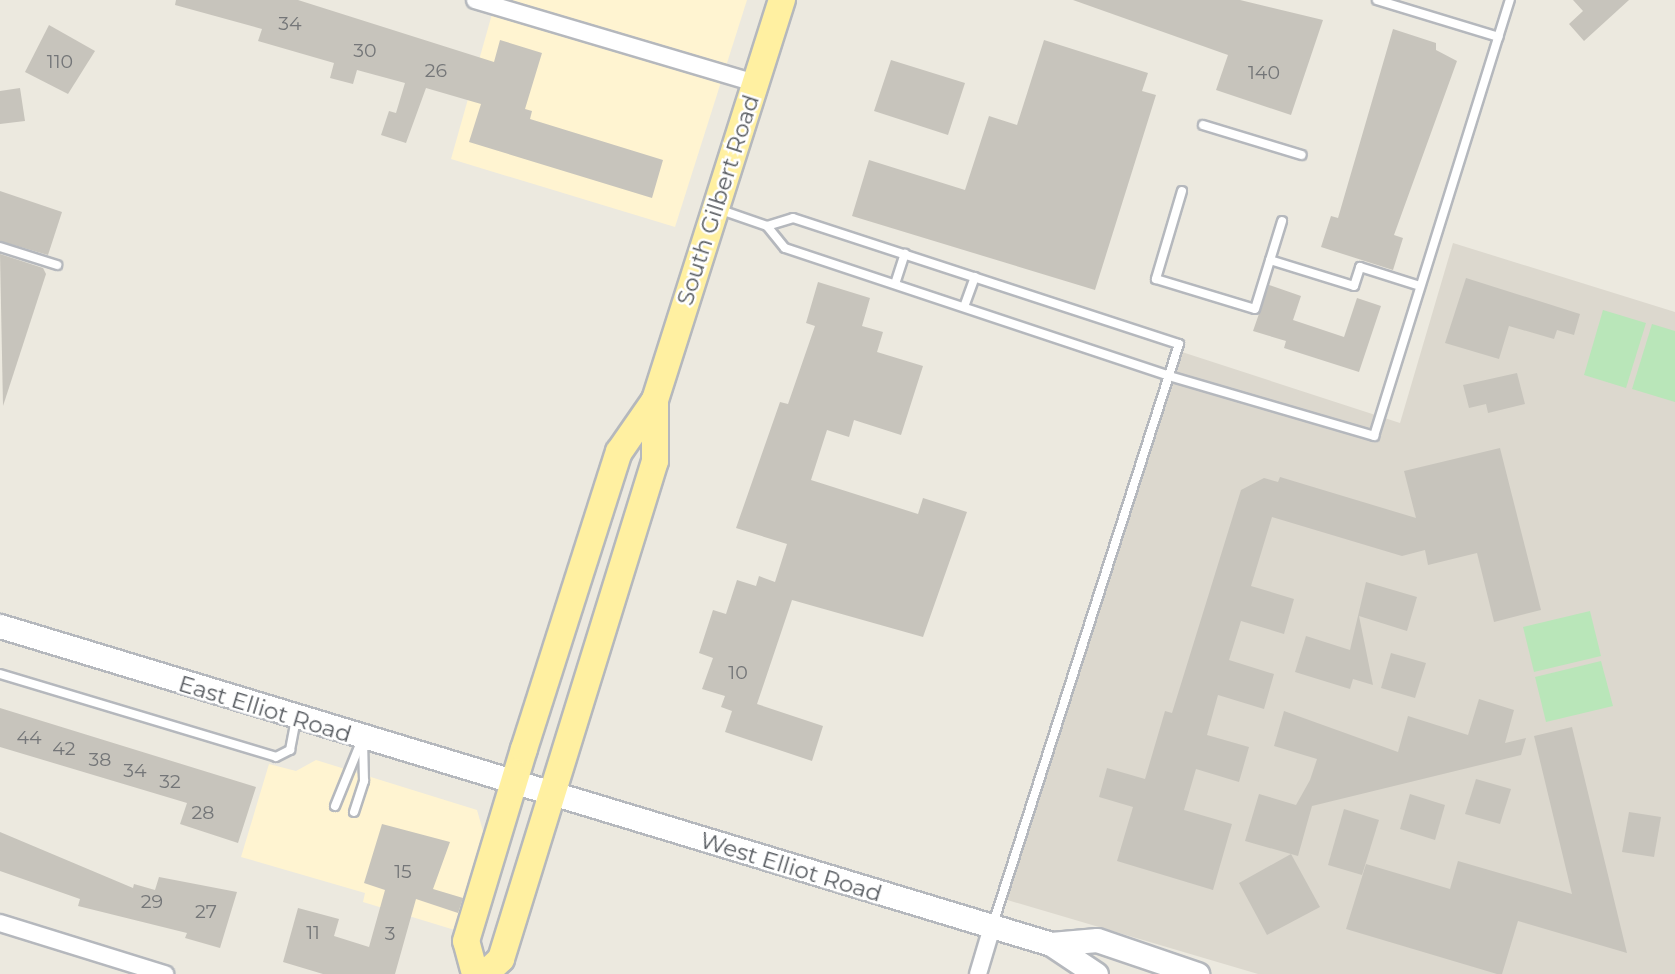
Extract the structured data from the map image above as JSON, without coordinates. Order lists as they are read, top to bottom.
{
  "streets": {
    "main road": ["South Gilbert Road", "East Elliot Road", "West Elliot Road"]
  },
  "crossings": [
    ["South Gilbert Road", "East Elliot Road"],
    ["South Gilbert Road", "West Elliot Road"],
    ["East Elliot Road", "West Elliot Road"]
  ],
  "house_numbers": [
    "34",
    "30",
    "110",
    "26",
    "140",
    "10",
    "44",
    "42",
    "38",
    "34",
    "32",
    "28",
    "15",
    "29",
    "27",
    "11",
    "3"
  ]
}
